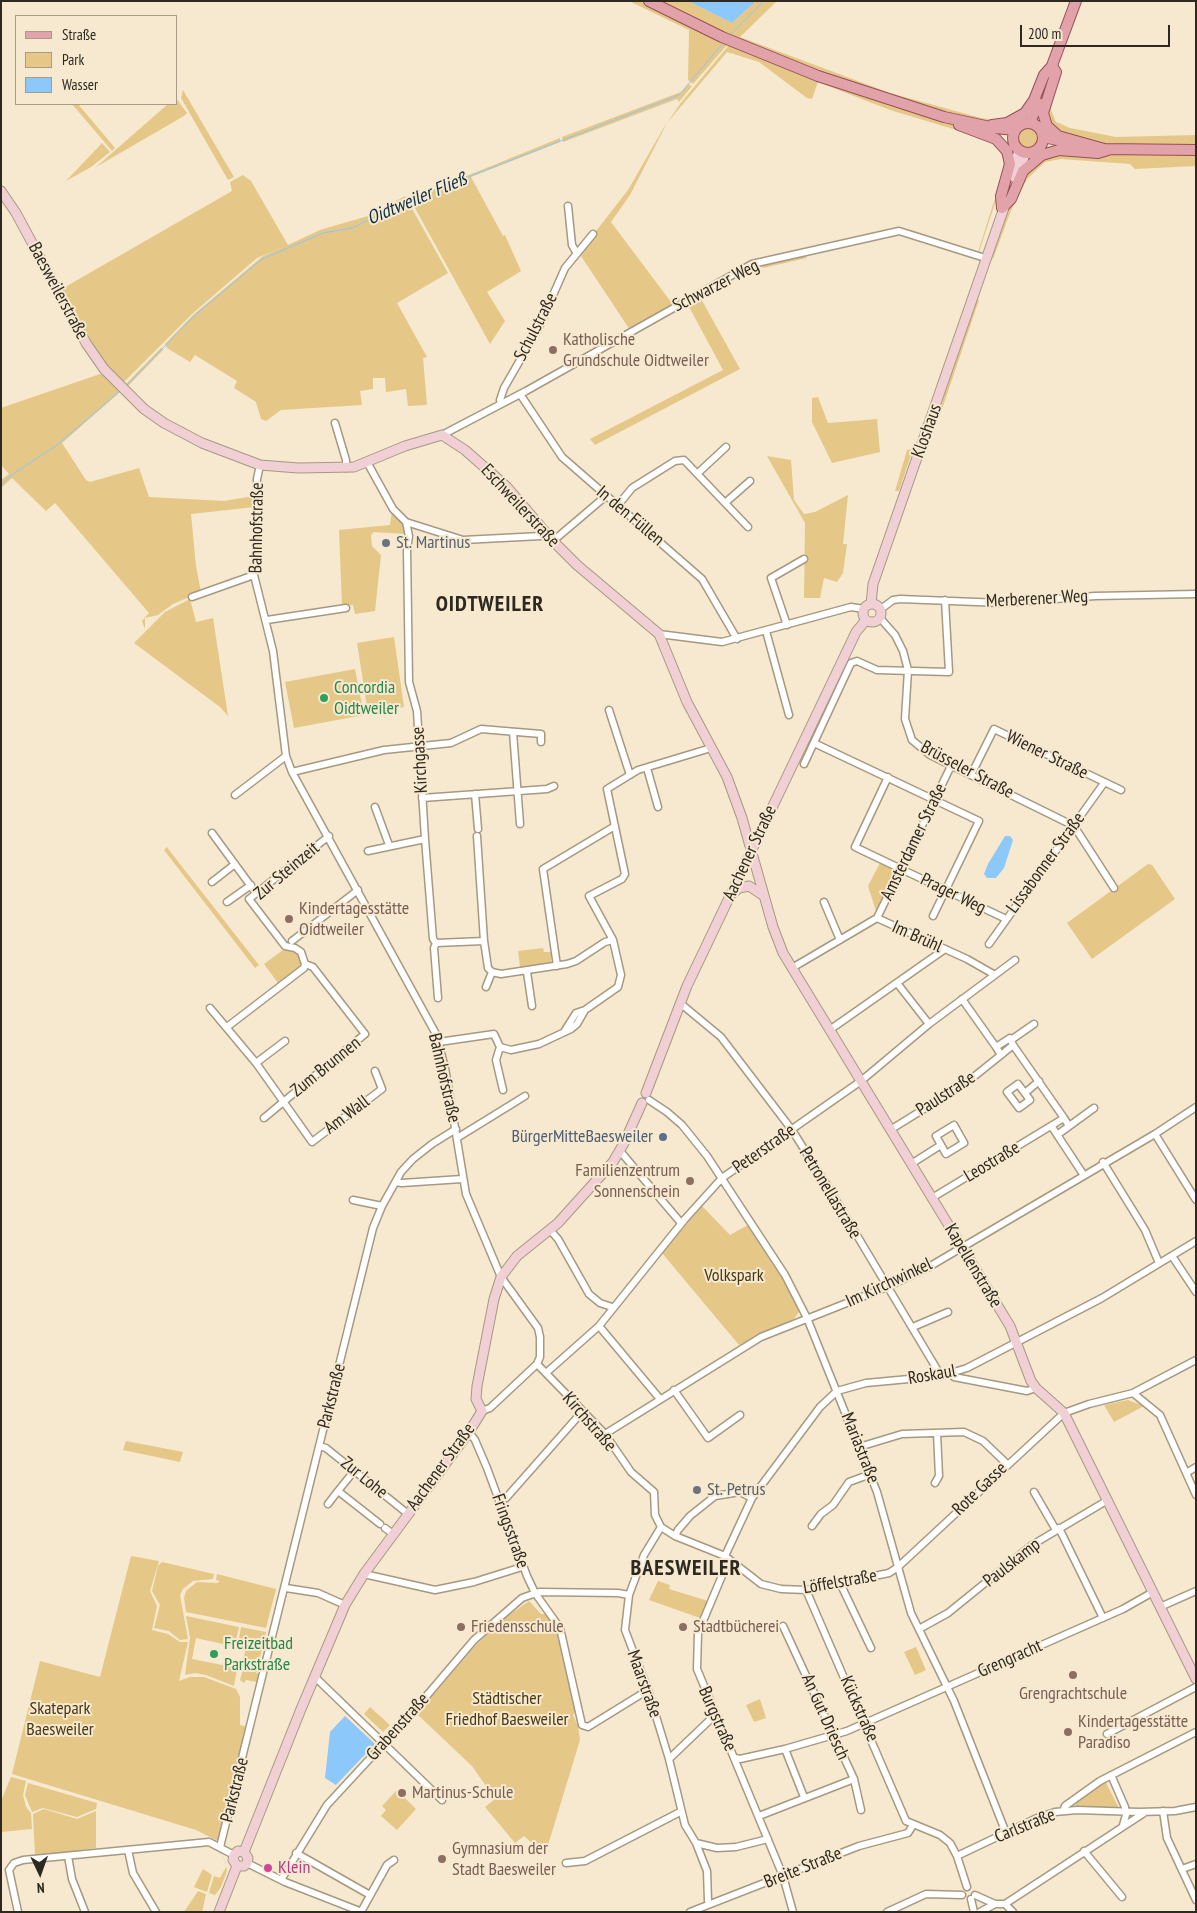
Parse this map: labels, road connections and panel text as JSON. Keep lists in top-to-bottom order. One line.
{"streets":{"main road":["Baesweilerstraße","Kloshaus","Eschweilerstraße","Aachener Straße","Kapellenstraße"],"street":["Schwarzer Weg","Schulstraße","In den Füllen","Bahnhofstraße","Merberener Weg","Wiener Straße","Kirchgasse","Brüsseler Straße","Amsterdamer Straße","Lissabonner Straße","Zur Steinzeit","Prager Weg","Im Brühl","Zum Brunnen","Paulstraße","Am Wall","Peterstraße","Leostraße","Petronellastraße","Im Kirchwinkel","Roskaul","Parkstraße","Kirchstraße","Mariastraße","Zur Lohe","Rote Gasse","Fringsstraße","Paulskamp","Löffelstraße","Grengracht","Maarstraße","Kückstraße","An Gut Driesch","Burgstraße","Grabenstraße","Carlstraße","Breite Straße"]},"crossings":[["Schwarzer Weg","Kloshaus"],["Schwarzer Weg","In den Füllen"],["Baesweilerstraße","Bahnhofstraße"],["Kloshaus","Merberener Weg"],["Kloshaus","Brüsseler Straße"],["Kloshaus","Aachener Straße"],["Eschweilerstraße","Aachener Straße"],["Eschweilerstraße","Kapellenstraße"],["Bahnhofstraße","Aachener Straße"],["Bahnhofstraße","Zur Steinzeit"],["Bahnhofstraße","Parkstraße"],["Merberener Weg","Brüsseler Straße"],["Merberener Weg","Aachener Straße"],["Wiener Straße","Brüsseler Straße"],["Wiener Straße","Lissabonner Straße"],["Brüsseler Straße","Amsterdamer Straße"],["Brüsseler Straße","Aachener Straße"],["Brüsseler Straße","Lissabonner Straße"],["Amsterdamer Straße","Prager Weg"],["Amsterdamer Straße","Im Brühl"],["Aachener Straße","Petronellastraße"],["Aachener Straße","Kapellenstraße"],["Aachener Straße","Mariastraße"],["Aachener Straße","Zur Lohe"],["Aachener Straße","Fringsstraße"],["Lissabonner Straße","Prager Weg"],["Zur Steinzeit","Zum Brunnen"],["Im Brühl","Peterstraße"],["Im Brühl","Kapellenstraße"],["Zum Brunnen","Am Wall"],["Paulstraße","Kapellenstraße"],["Peterstraße","Petronellastraße"],["Peterstraße","Kapellenstraße"],["Peterstraße","Kirchstraße"],["Peterstraße","Mariastraße"],["Leostraße","Kapellenstraße"],["Petronellastraße","Im Kirchwinkel"],["Petronellastraße","Roskaul"],["Kapellenstraße","Im Kirchwinkel"],["Kapellenstraße","Roskaul"],["Kapellenstraße","Rote Gasse"],["Kapellenstraße","Paulskamp"],["Kapellenstraße","Grengracht"],["Im Kirchwinkel","Kirchstraße"],["Im Kirchwinkel","Mariastraße"],["Roskaul","Mariastraße"],["Roskaul","Löffelstraße"],["Roskaul","Burgstraße"],["Parkstraße","Zur Lohe"],["Kirchstraße","Maarstraße"],["Mariastraße","Rote Gasse"],["Mariastraße","Paulskamp"],["Mariastraße","Löffelstraße"],["Mariastraße","Grengracht"],["Mariastraße","Carlstraße"],["Rote Gasse","Löffelstraße"],["Fringsstraße","Maarstraße"],["Fringsstraße","Grabenstraße"],["Löffelstraße","Kückstraße"],["Löffelstraße","Burgstraße"],["Grengracht","Kückstraße"],["Grengracht","An Gut Driesch"],["Grengracht","Burgstraße"],["Kückstraße","Breite Straße"],["Burgstraße","Breite Straße"]],"districts":["OIDTWEILER","BAESWEILER"],"water":["Oidtweiler Fließ"],"parks":["Volkspark","Städtischer Friedhof Baesweiler","Skatepark Baesweiler"],"places":["Katholische Grundschule Oidtweiler","St. Martinus","Concordia Oidtweiler","Kindertagesstätte Oidtweiler","BürgerMitteBaesweiler","Familienzentrum Sonnenschein","St. Petrus","Friedensschule","Stadtbücherei","Freizeitbad Parkstraße","Grengrachtschule","Kindertagesstätte Paradiso","Martinus-Schule","Gymnasium der Stadt Baesweiler","Klein"],"legend":["Straße","Park","Wasser"],"scale_bar":"200 m","north":"bottom"}
